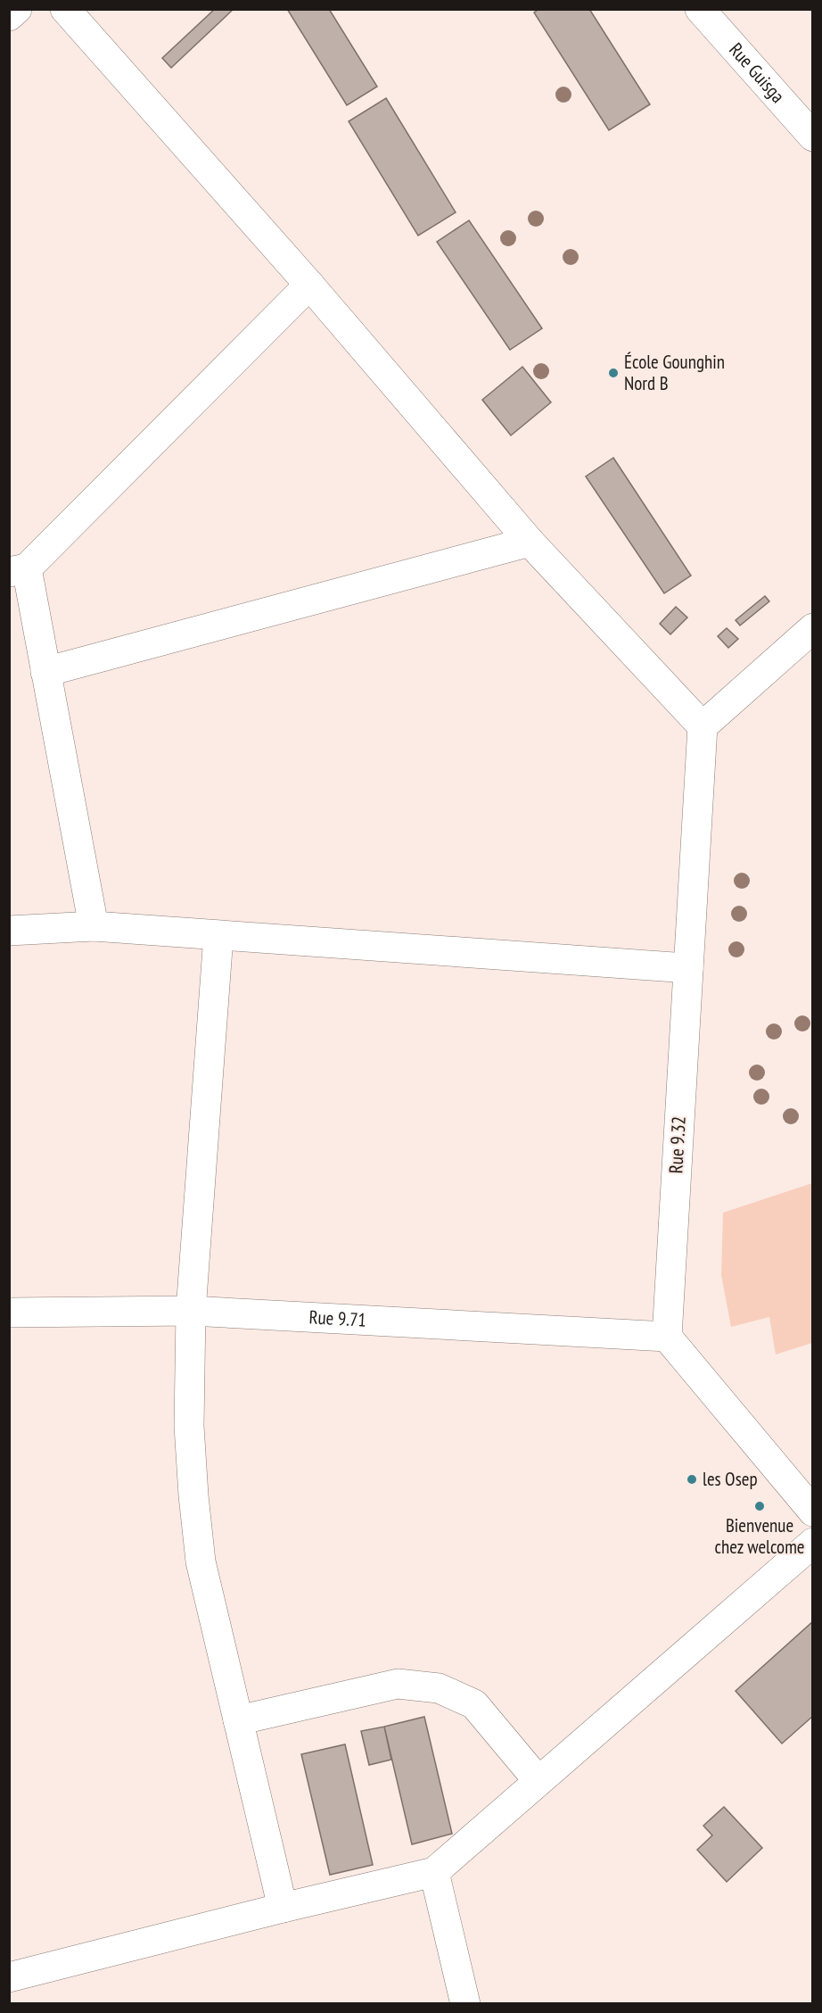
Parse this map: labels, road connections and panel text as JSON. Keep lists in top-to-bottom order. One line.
{"streets":{"street":["Rue Guisga","Rue 9.32","Rue 9.71"]},"crossings":[["Rue 9.32","Rue 9.71"]],"places":["École Gounghin Nord B","les Osep","Bienvenue chez welcome"]}
